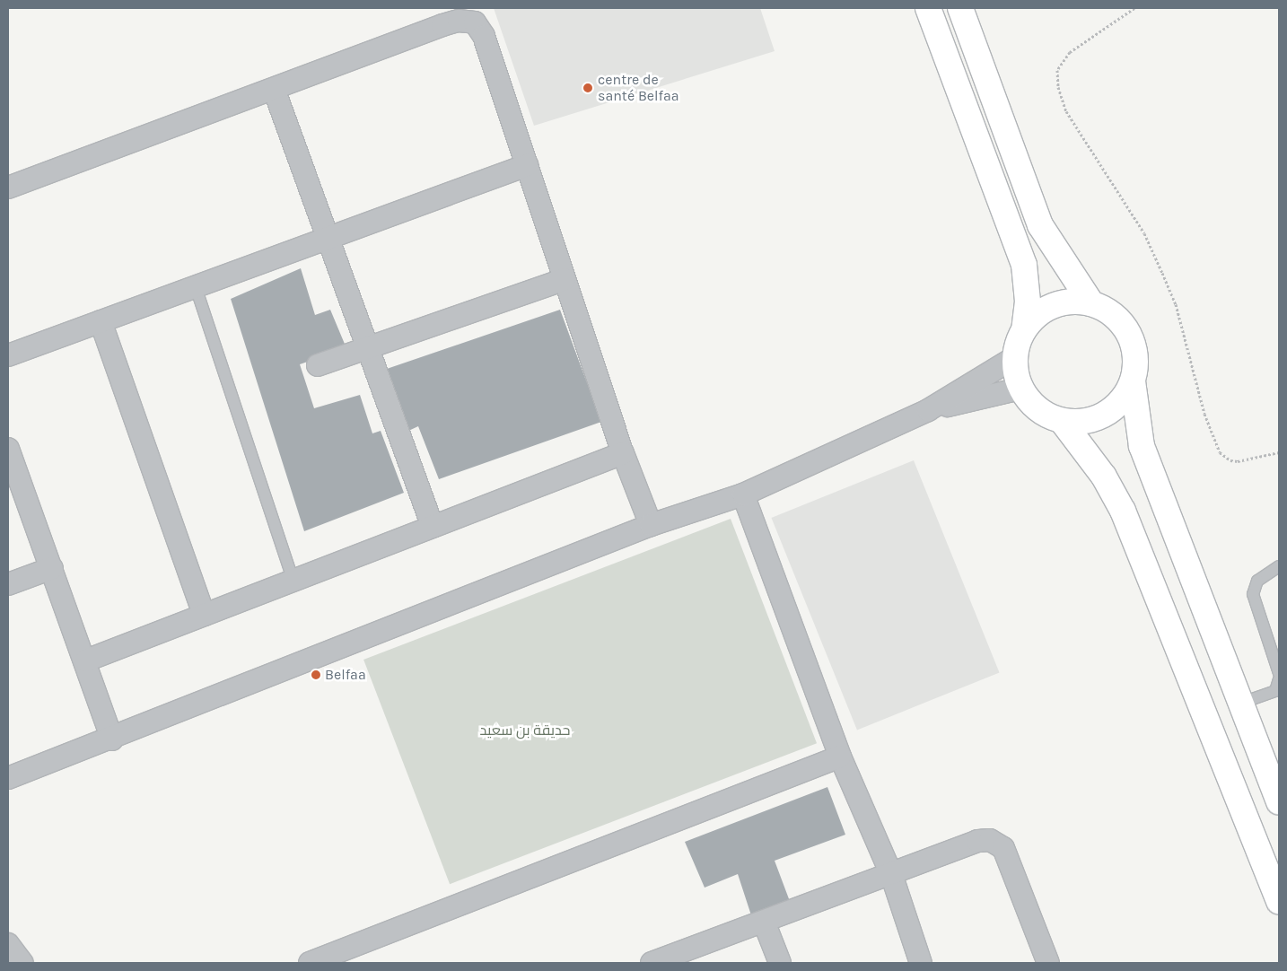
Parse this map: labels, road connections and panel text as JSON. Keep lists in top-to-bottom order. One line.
{"parks":["حديقة بن سعيد"],"places":["centre de santé Belfaa","Belfaa"]}
